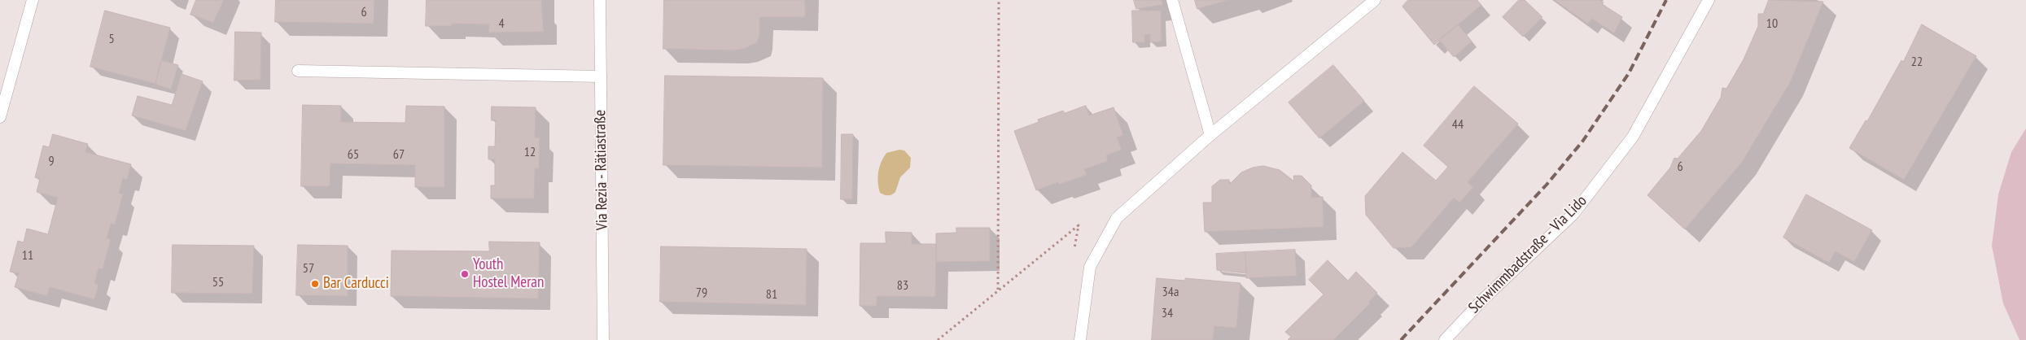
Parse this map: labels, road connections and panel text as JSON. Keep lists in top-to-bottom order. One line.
{"streets":{"street":["Via Rezia - Rätiastraße","Schwimmbadstraße - Via Lido"]},"places":["Youth Hostel Meran","Bar Carducci"],"house_numbers":["6","4","10","5","22","44","12","65","67","9","6","11","57","55","83","34a","79","81","34"]}
